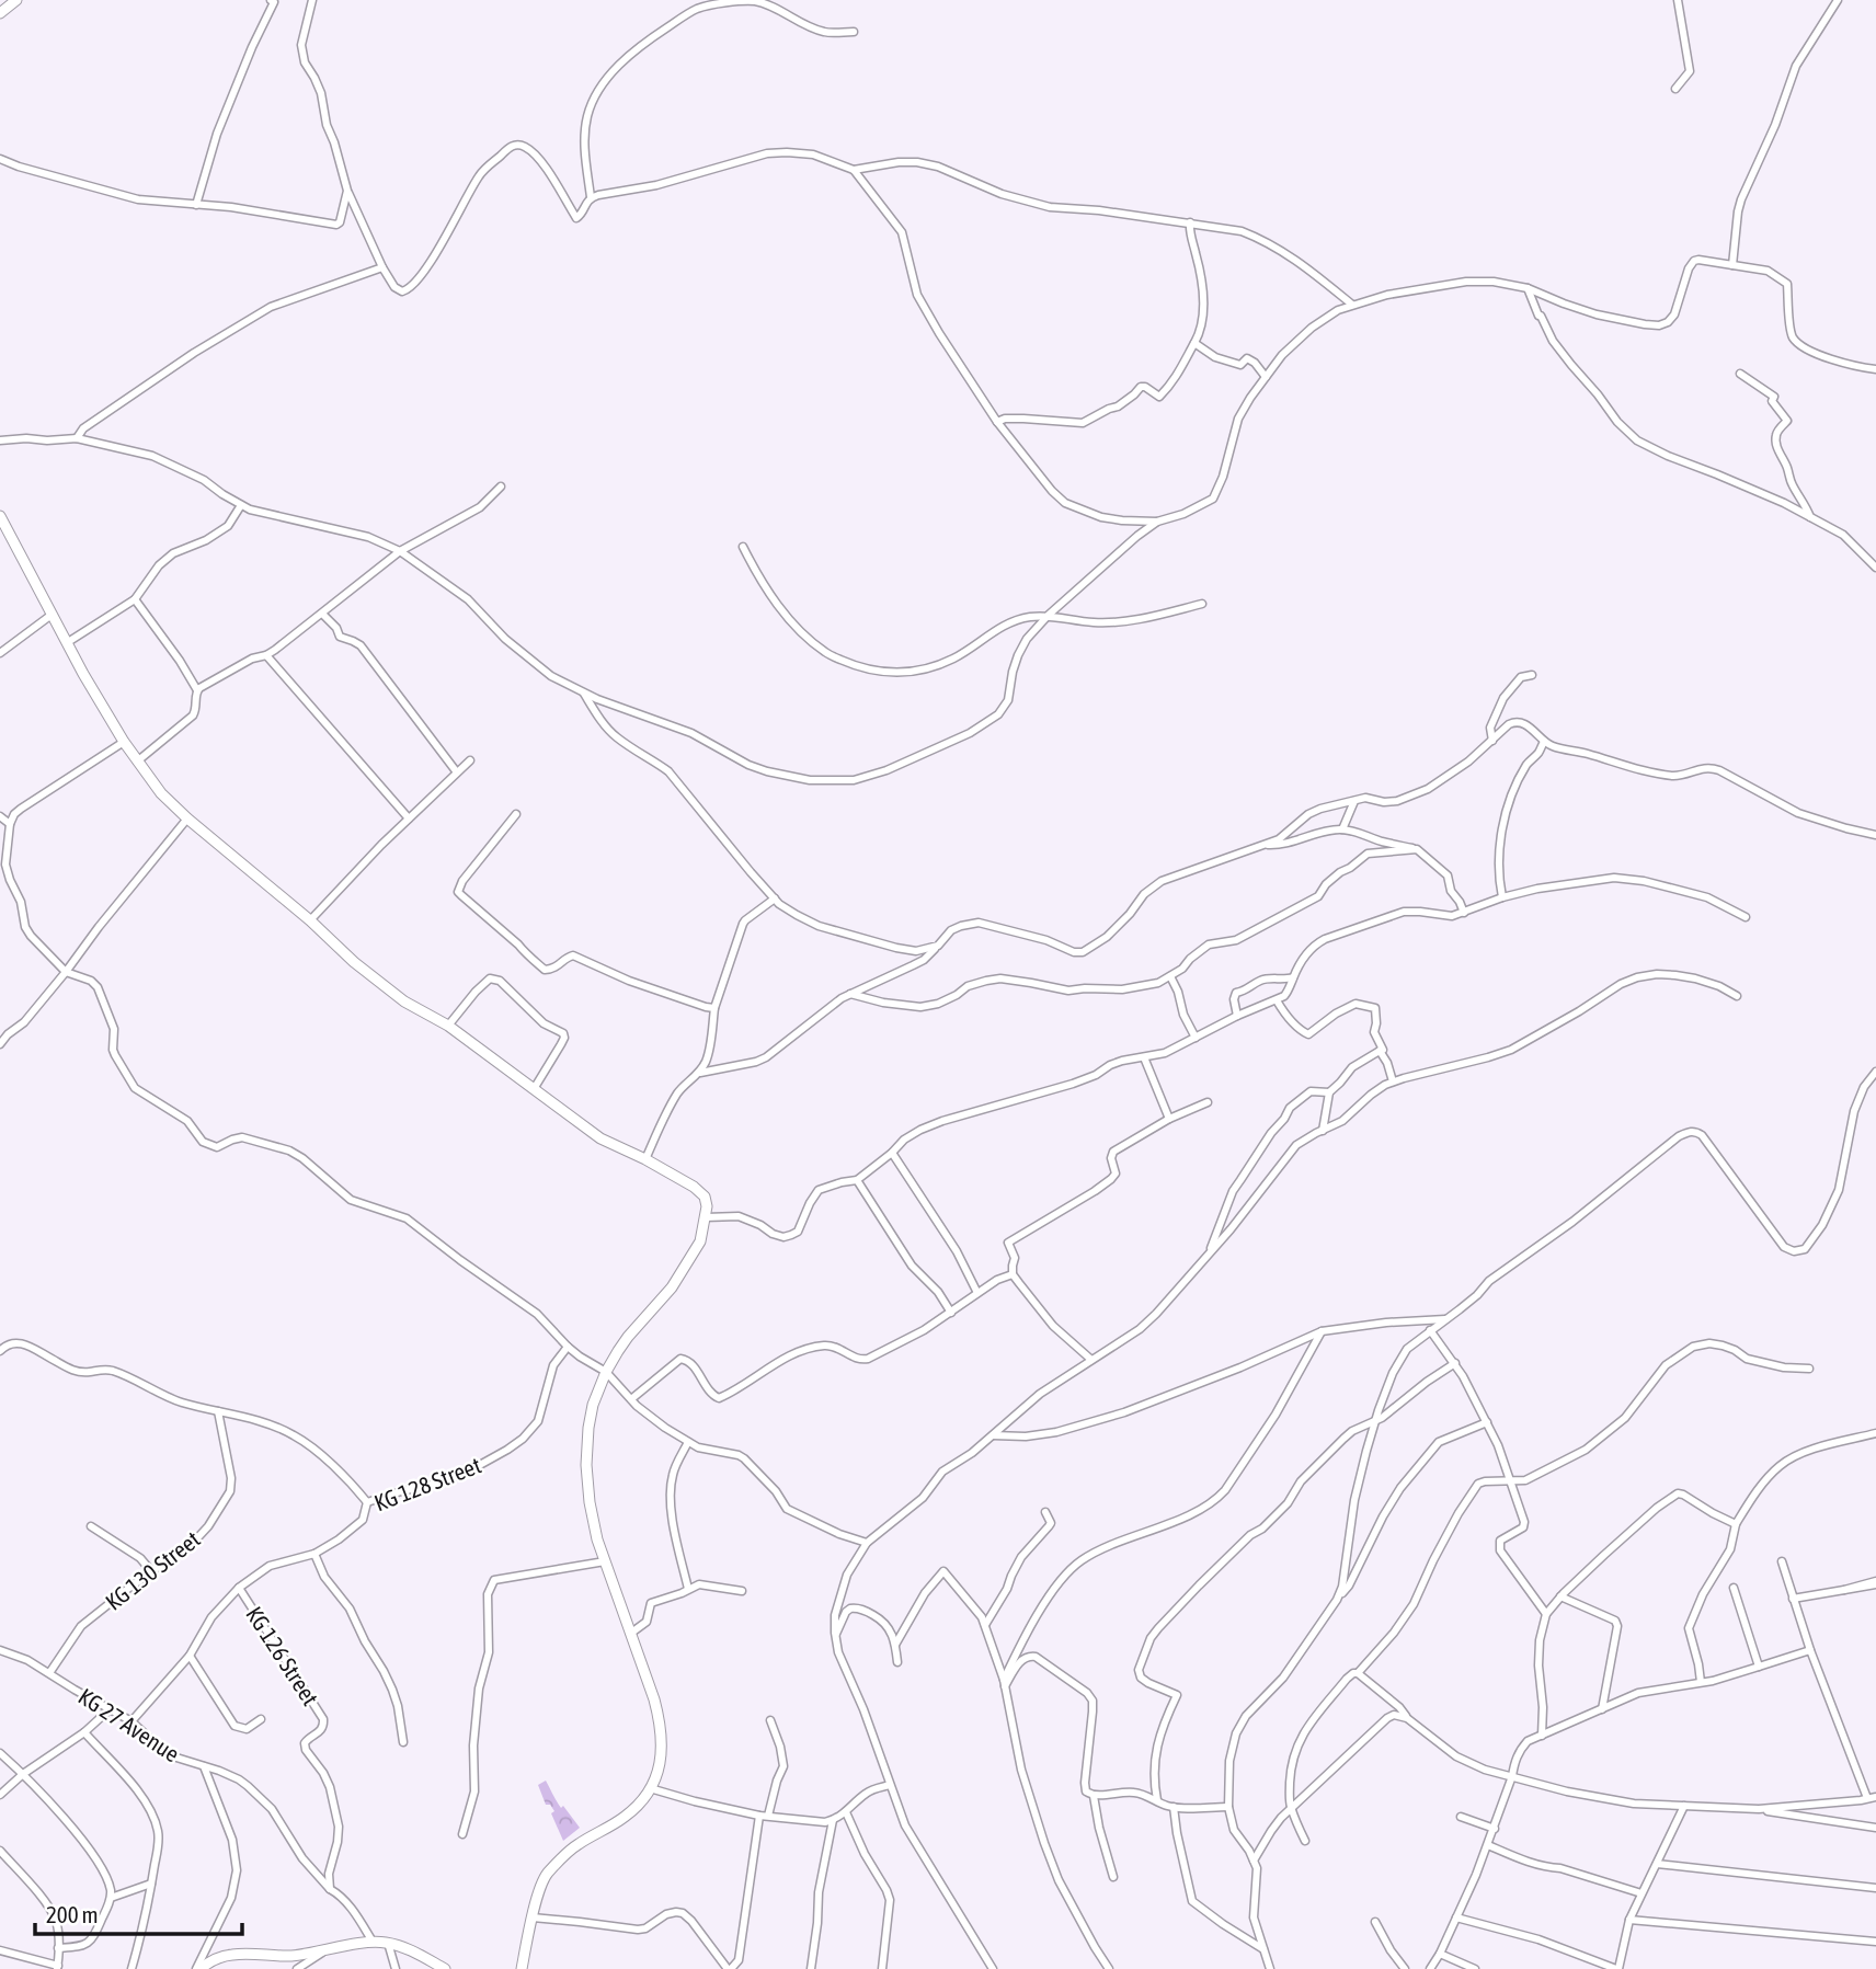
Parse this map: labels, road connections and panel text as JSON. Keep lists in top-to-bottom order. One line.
{"streets":{"street":["KG 128 Street","KG 130 Street","KG 126 Street","KG 27 Avenue"]},"crossings":[["KG 128 Street","KG 126 Street"],["KG 128 Street","KG 27 Avenue"],["KG 130 Street","KG 27 Avenue"],["KG 126 Street","KG 27 Avenue"]],"scale_bar":"200 m"}
